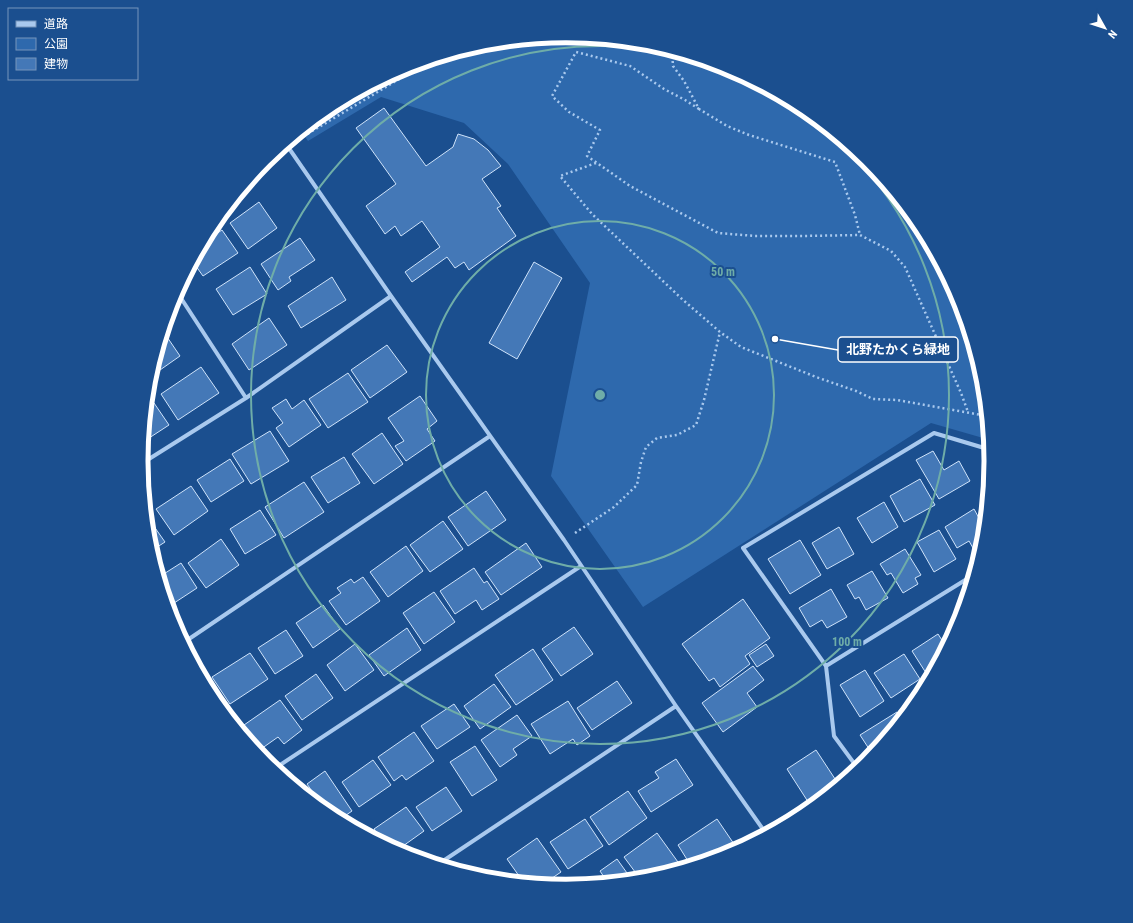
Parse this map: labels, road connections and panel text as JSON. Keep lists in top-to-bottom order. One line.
{"places":["北野たかくら緑地"],"legend":["道路","公園","建物"],"north":"bottom right","rings":["50 m","100 m"]}
